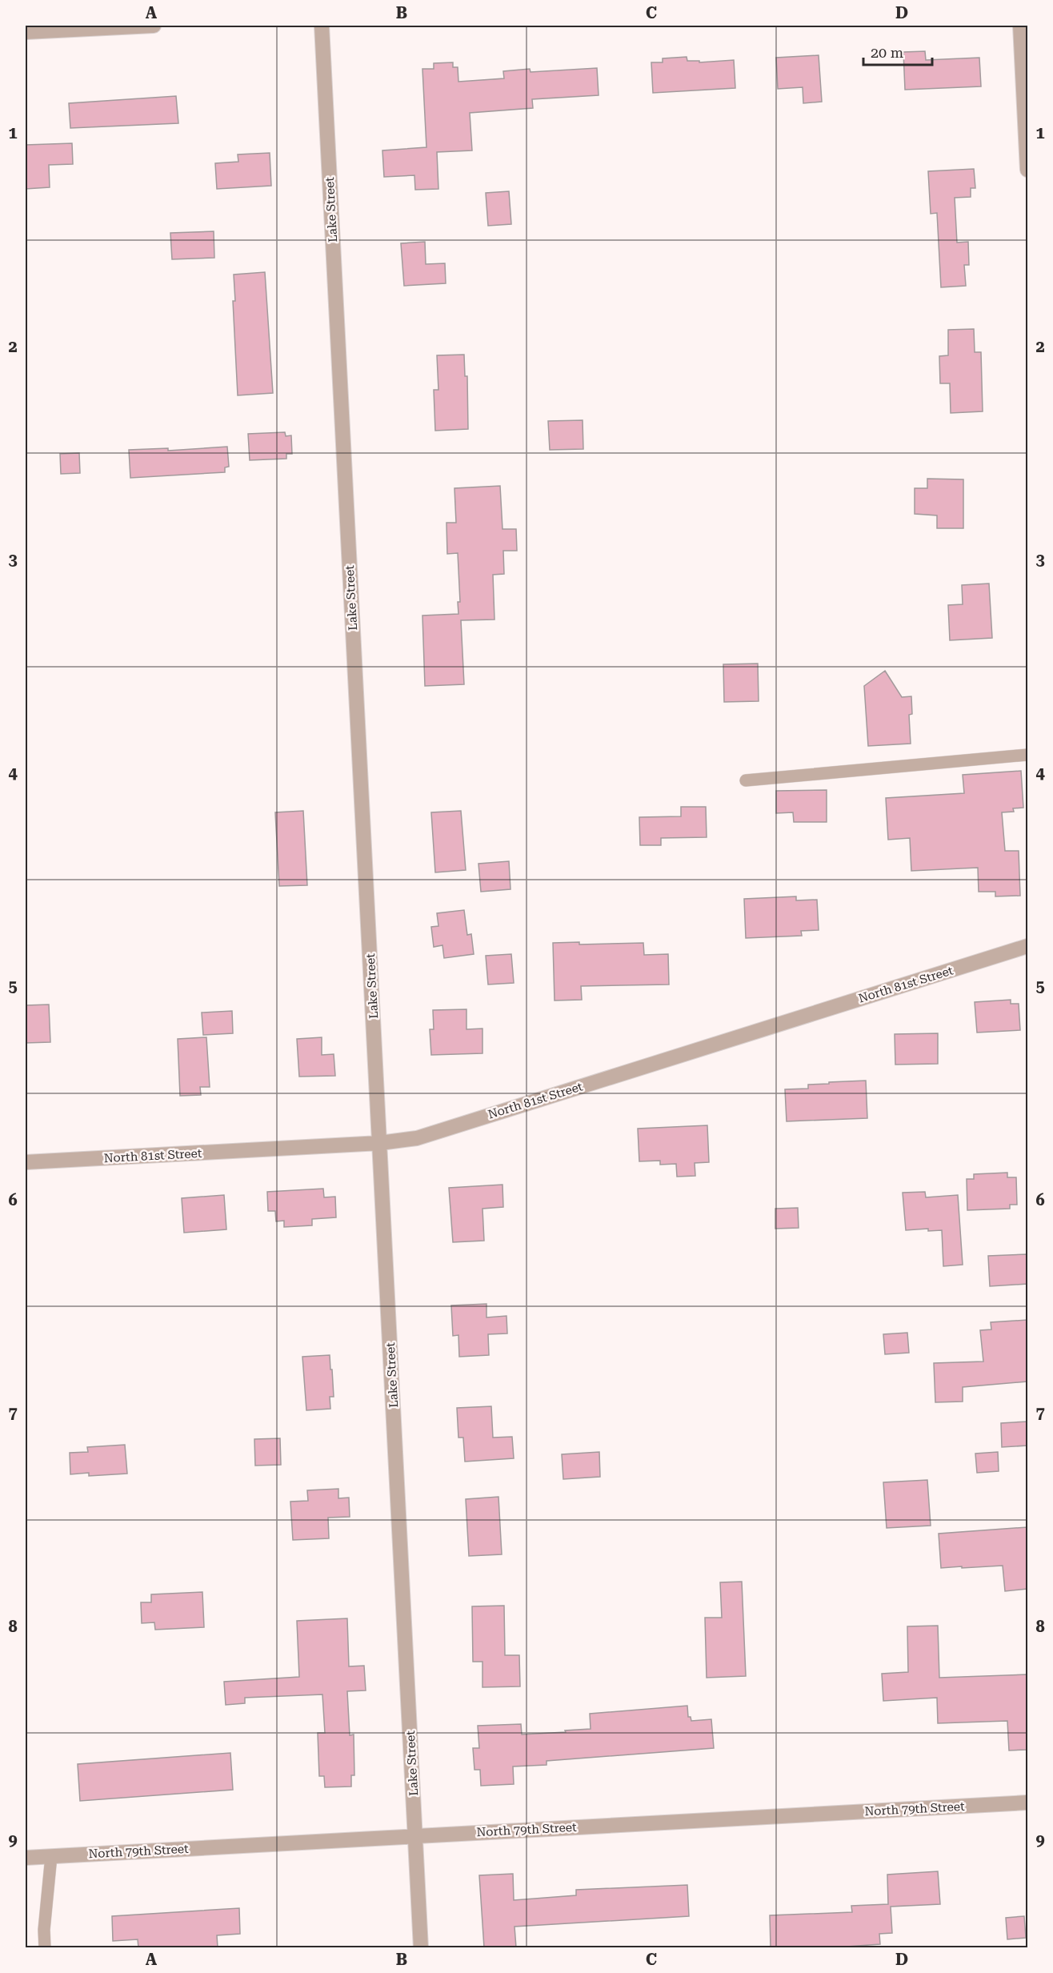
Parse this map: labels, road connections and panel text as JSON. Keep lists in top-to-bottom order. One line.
{"streets":{"street":["Lake Street","North 81st Street","North 79th Street"]},"crossings":[["Lake Street","North 81st Street"],["Lake Street","North 79th Street"]],"scale_bar":"20 m","grid":{"columns":["A","B","C","D"],"rows":["1","2","3","4","5","6","7","8","9"]}}
